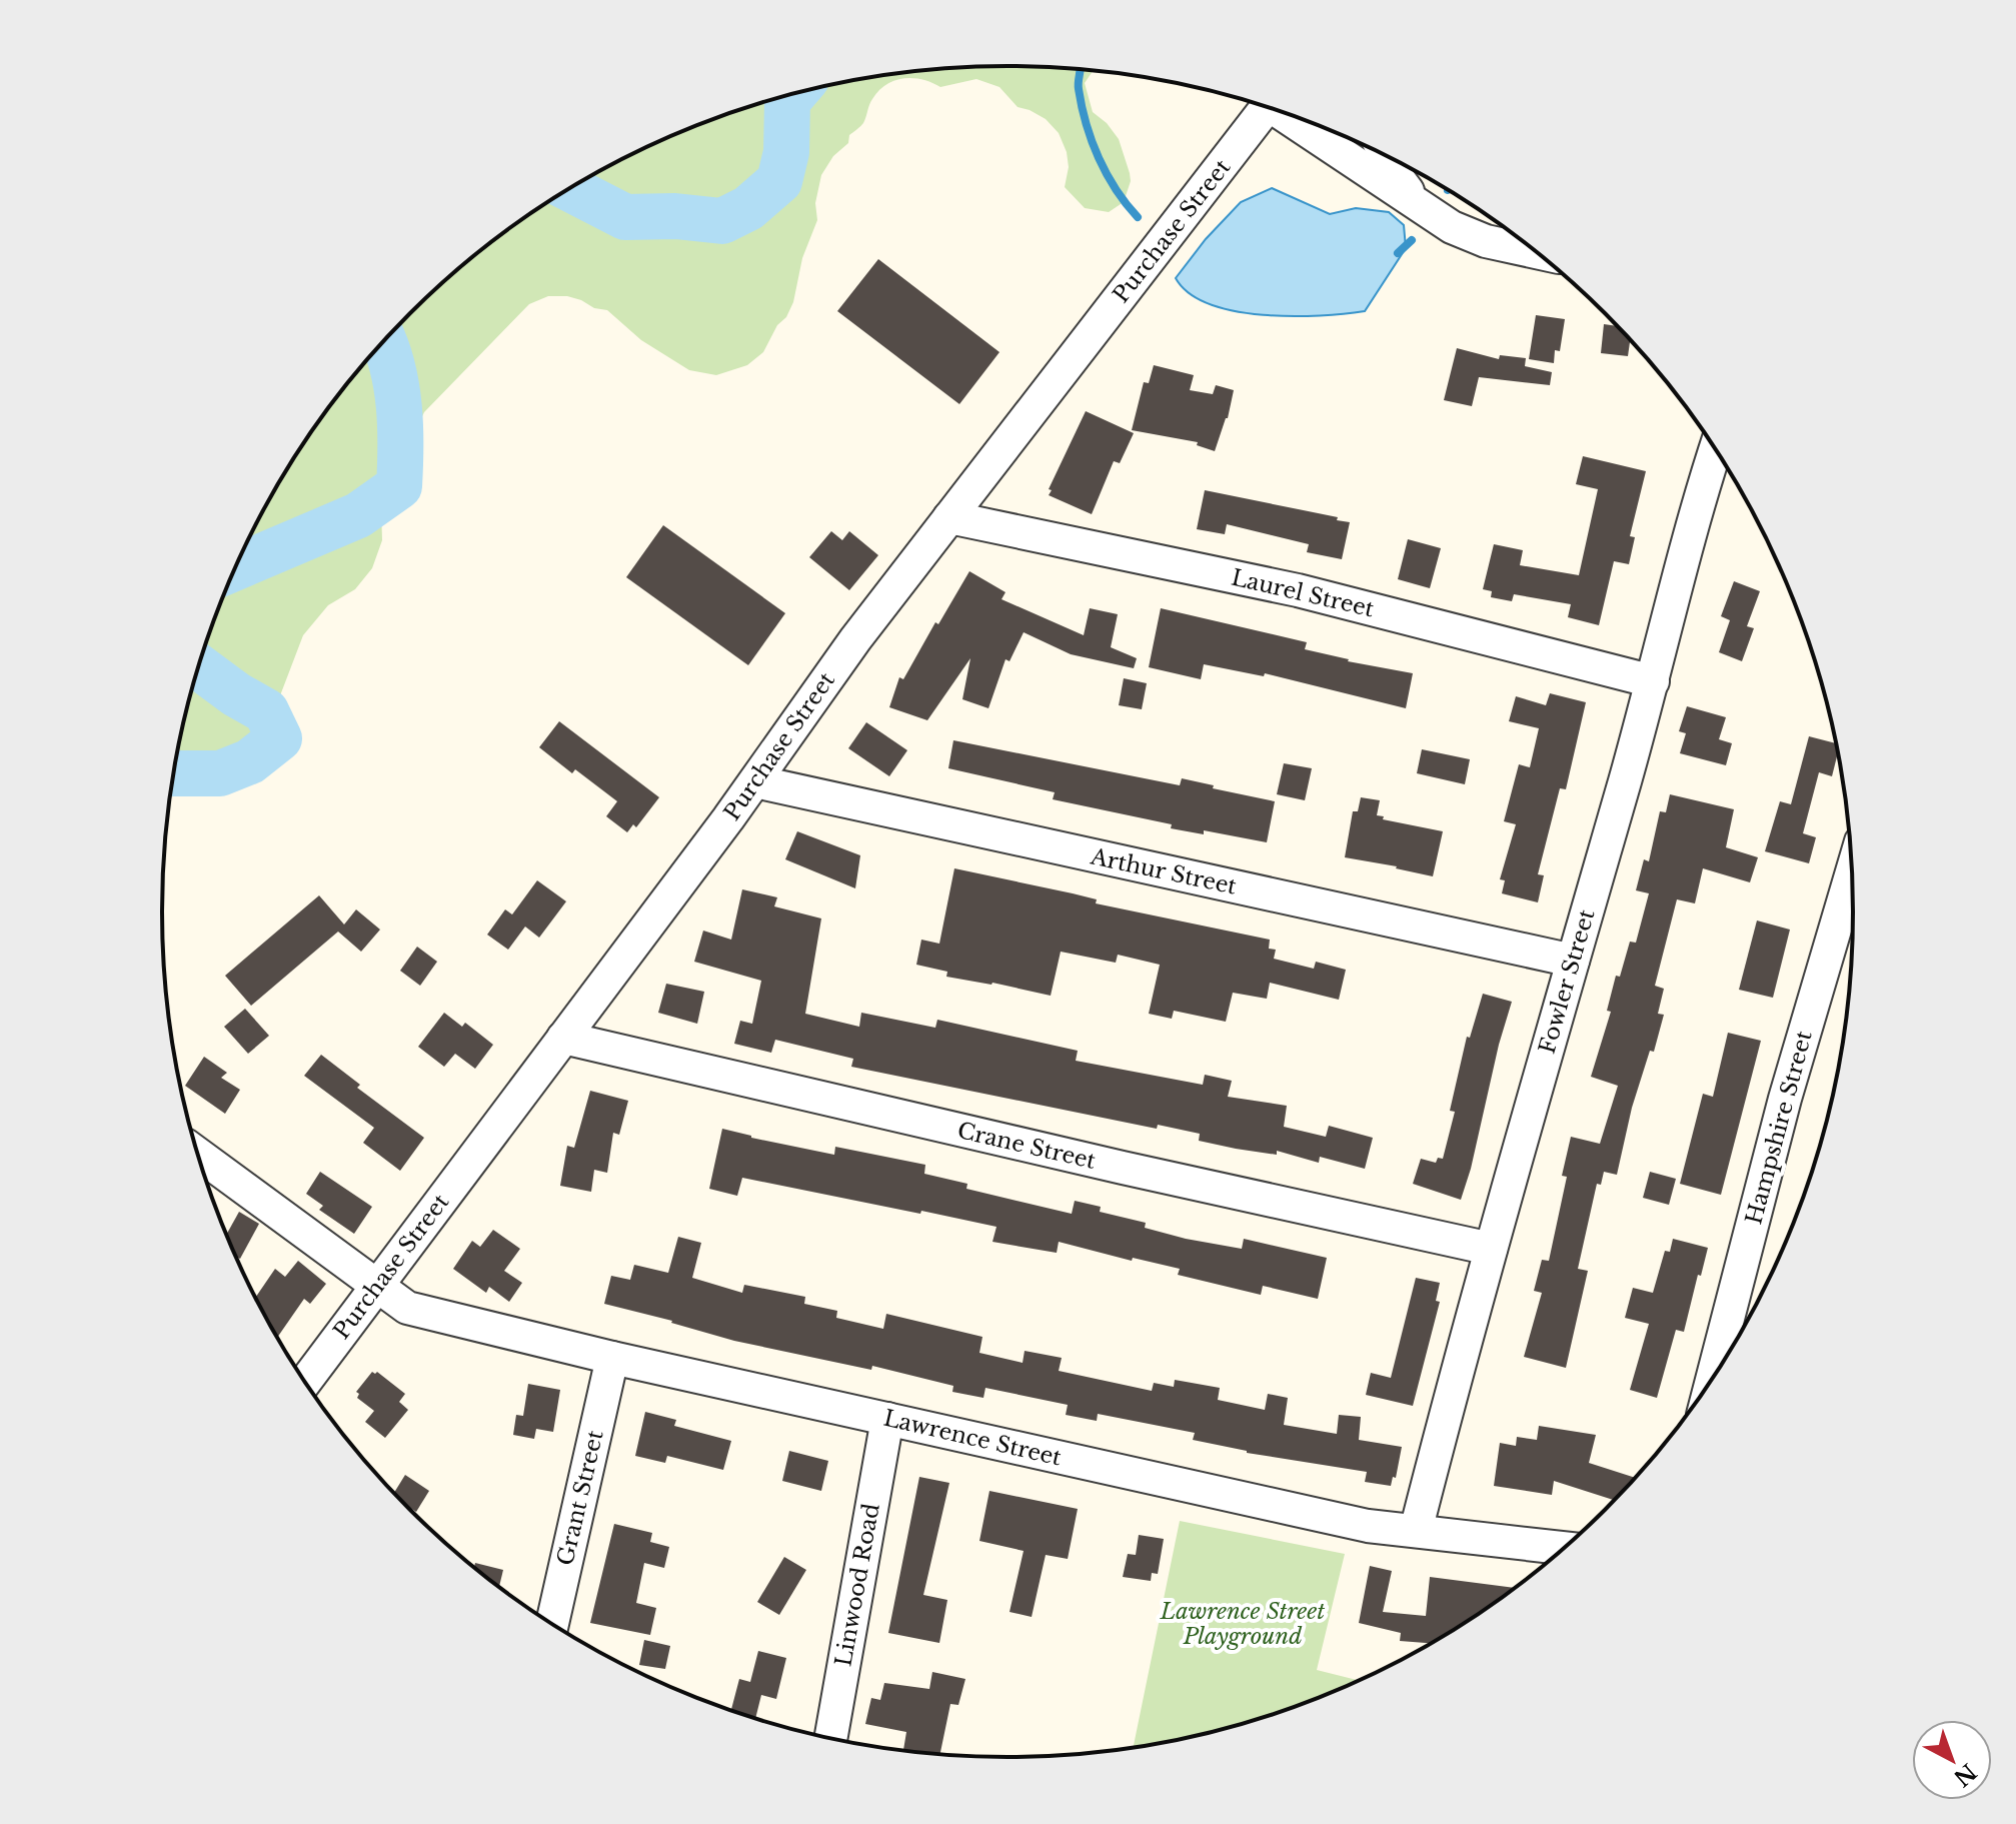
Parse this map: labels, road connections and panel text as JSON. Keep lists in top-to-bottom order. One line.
{"streets":{"street":["Purchase Street","Laurel Street","Arthur Street","Fowler Street","Hampshire Street","Crane Street","Lawrence Street","Grant Street","Linwood Road"]},"crossings":[["Purchase Street","Laurel Street"],["Purchase Street","Arthur Street"],["Purchase Street","Crane Street"],["Purchase Street","Lawrence Street"],["Laurel Street","Fowler Street"],["Arthur Street","Fowler Street"],["Fowler Street","Crane Street"],["Fowler Street","Lawrence Street"],["Lawrence Street","Grant Street"],["Lawrence Street","Linwood Road"]],"parks":["Lawrence Street Playground"],"north":"bottom right"}
